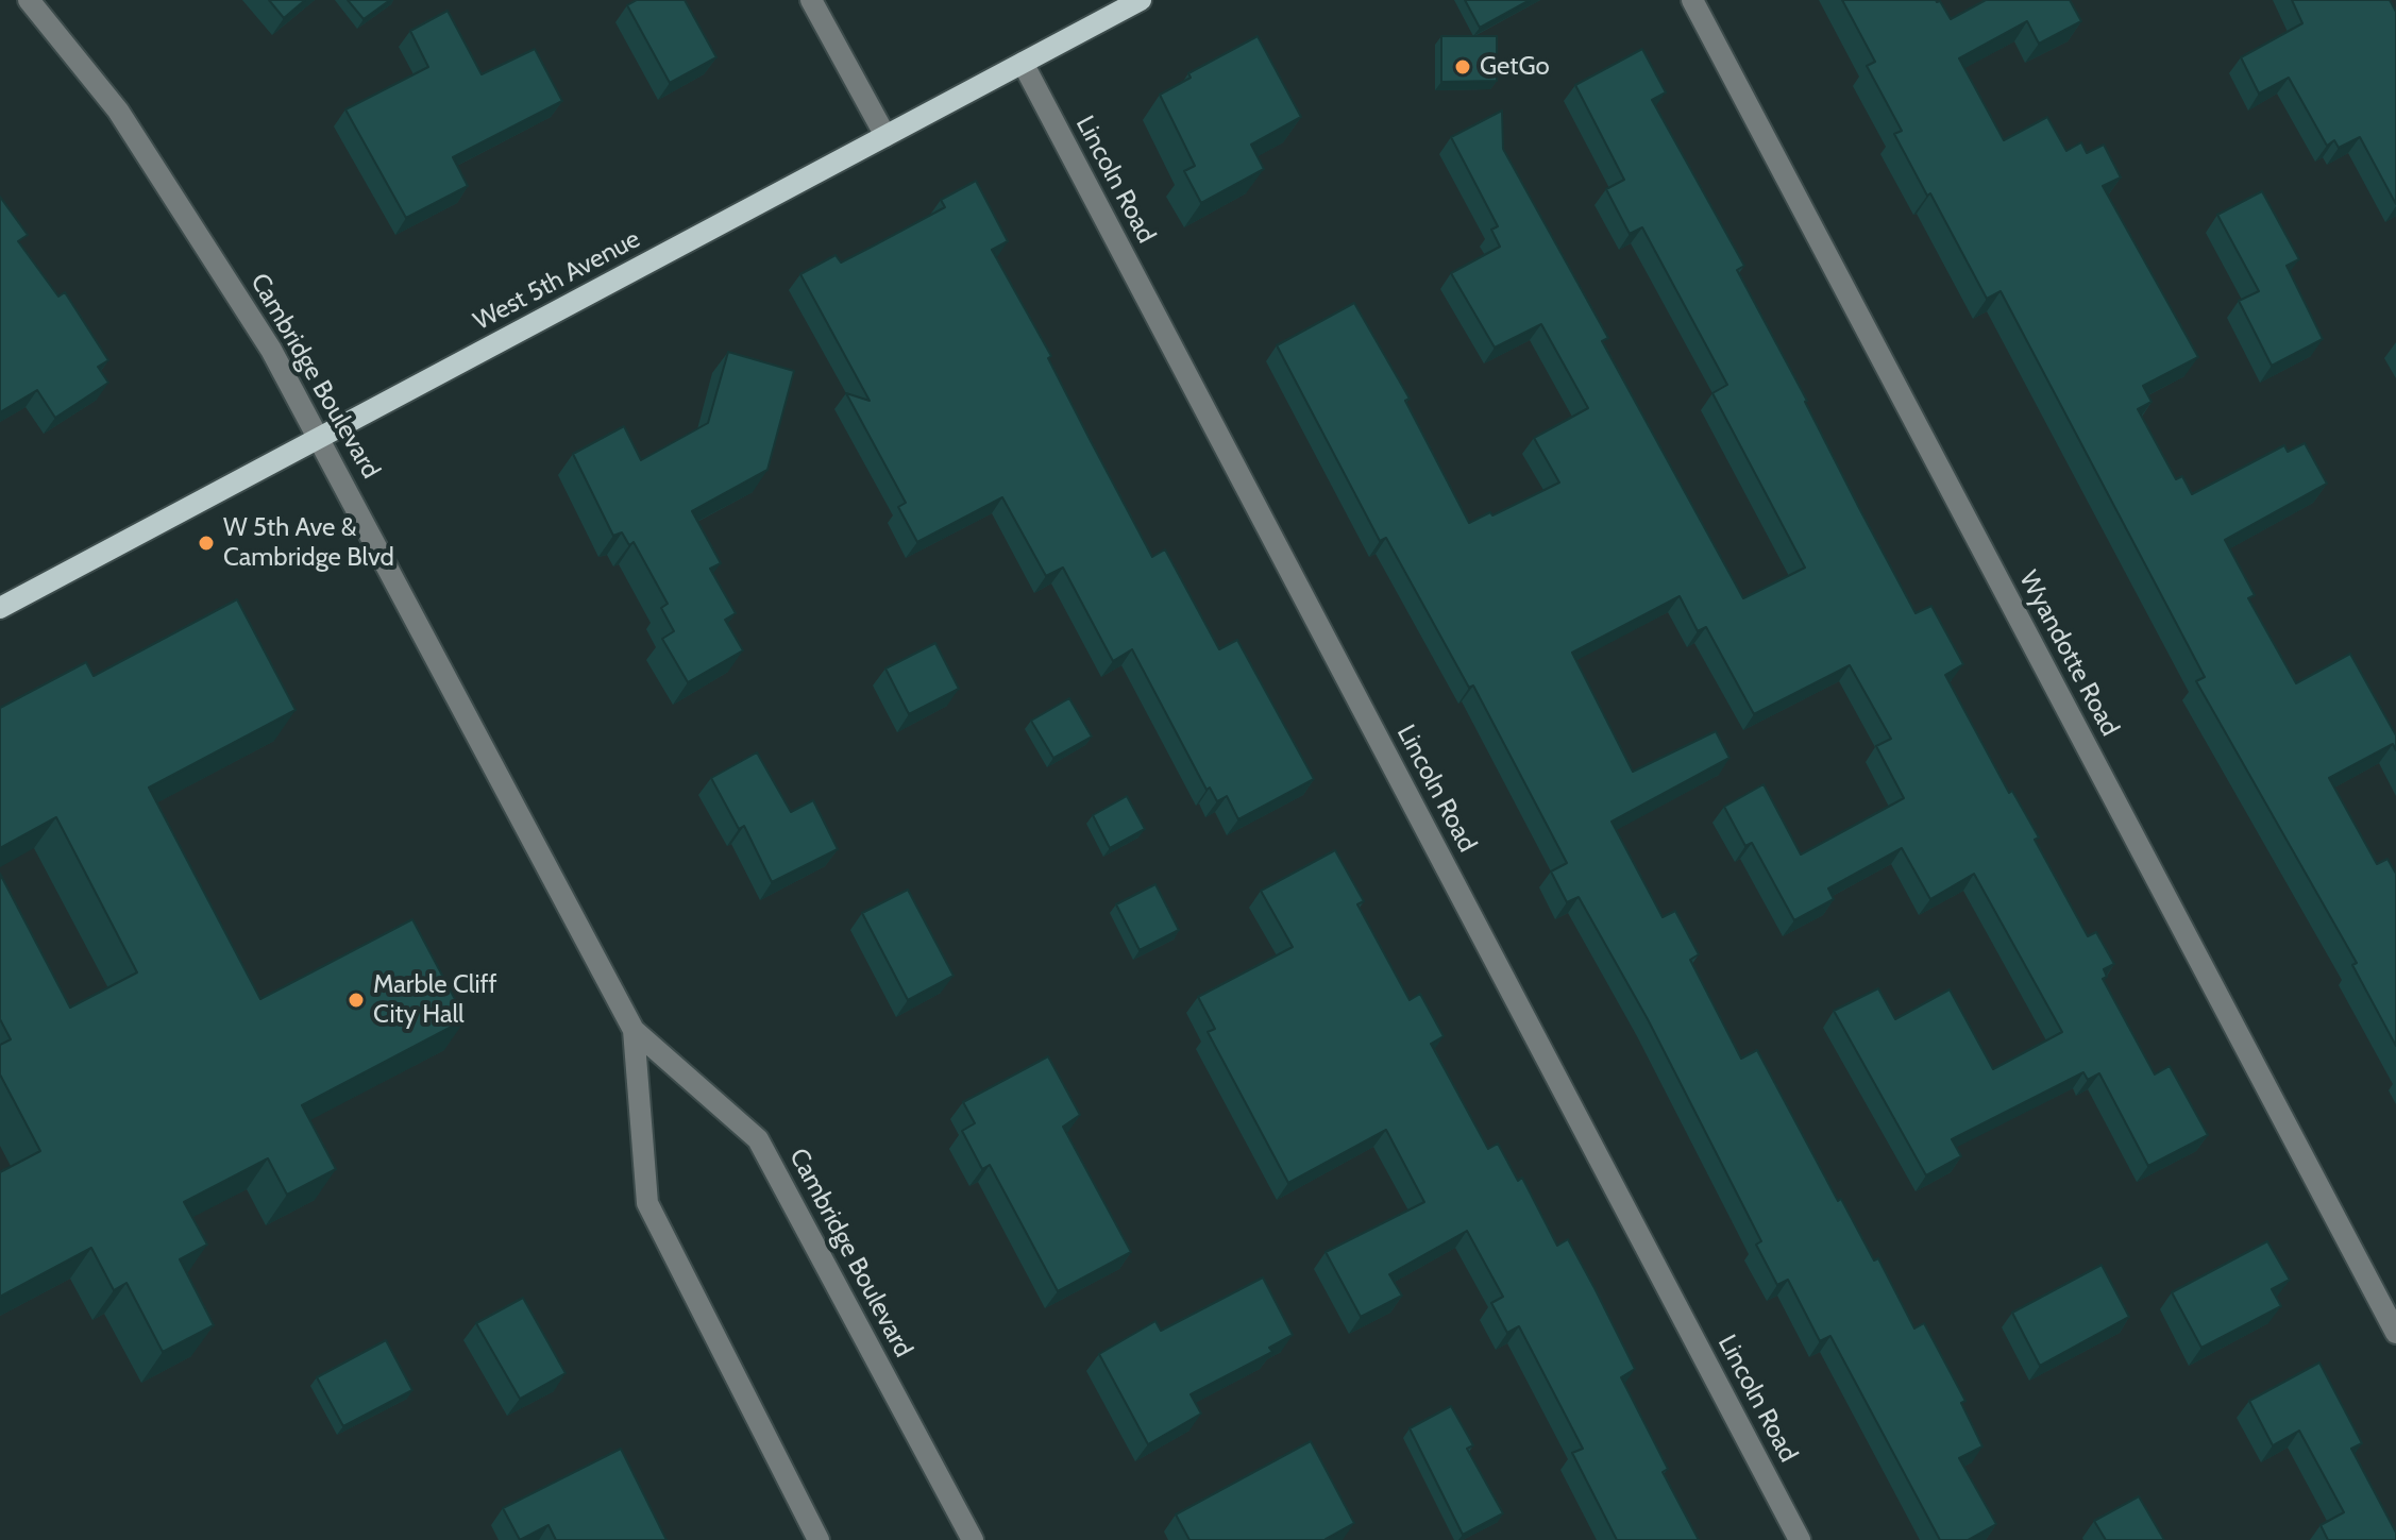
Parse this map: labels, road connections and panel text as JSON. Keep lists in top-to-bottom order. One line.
{"streets":{"main road":["West 5th Avenue"],"street":["Lincoln Road","Cambridge Boulevard","Wyandotte Road"]},"crossings":[["Lincoln Road","West 5th Avenue"],["West 5th Avenue","Cambridge Boulevard"]],"places":["GetGo","W 5th Ave & Cambridge Blvd","Marble Cliff City Hall"]}
